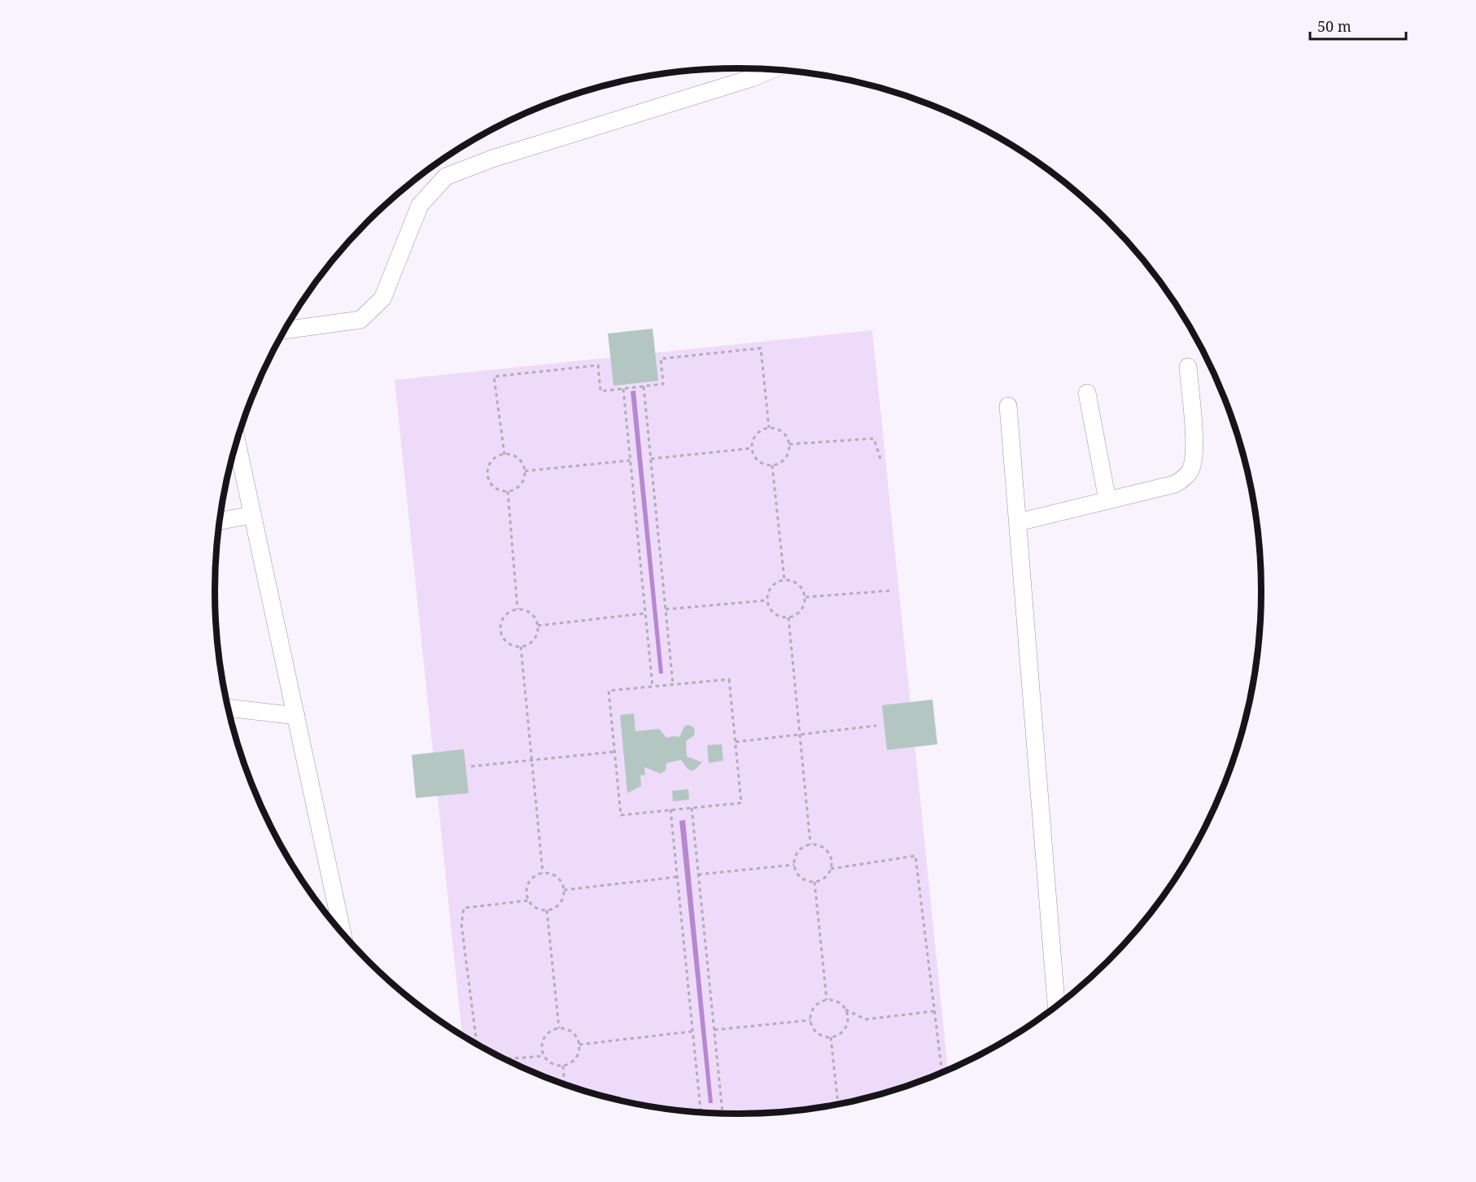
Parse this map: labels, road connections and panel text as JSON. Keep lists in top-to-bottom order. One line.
{"scale_bar":"50 m"}
